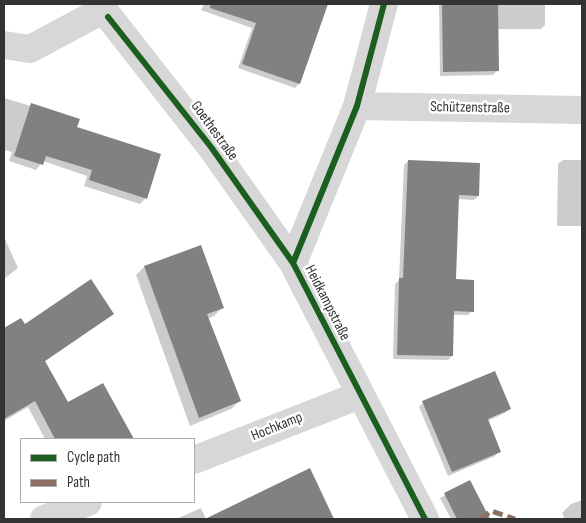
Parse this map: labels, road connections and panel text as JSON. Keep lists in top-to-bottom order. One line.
{"streets":{"street":["Schützenstraße","Goethestraße","Heidkampstraße","Hochkamp"]},"crossings":[["Schützenstraße","Heidkampstraße"],["Goethestraße","Heidkampstraße"],["Heidkampstraße","Hochkamp"]],"legend":["Cycle path","Path"]}
